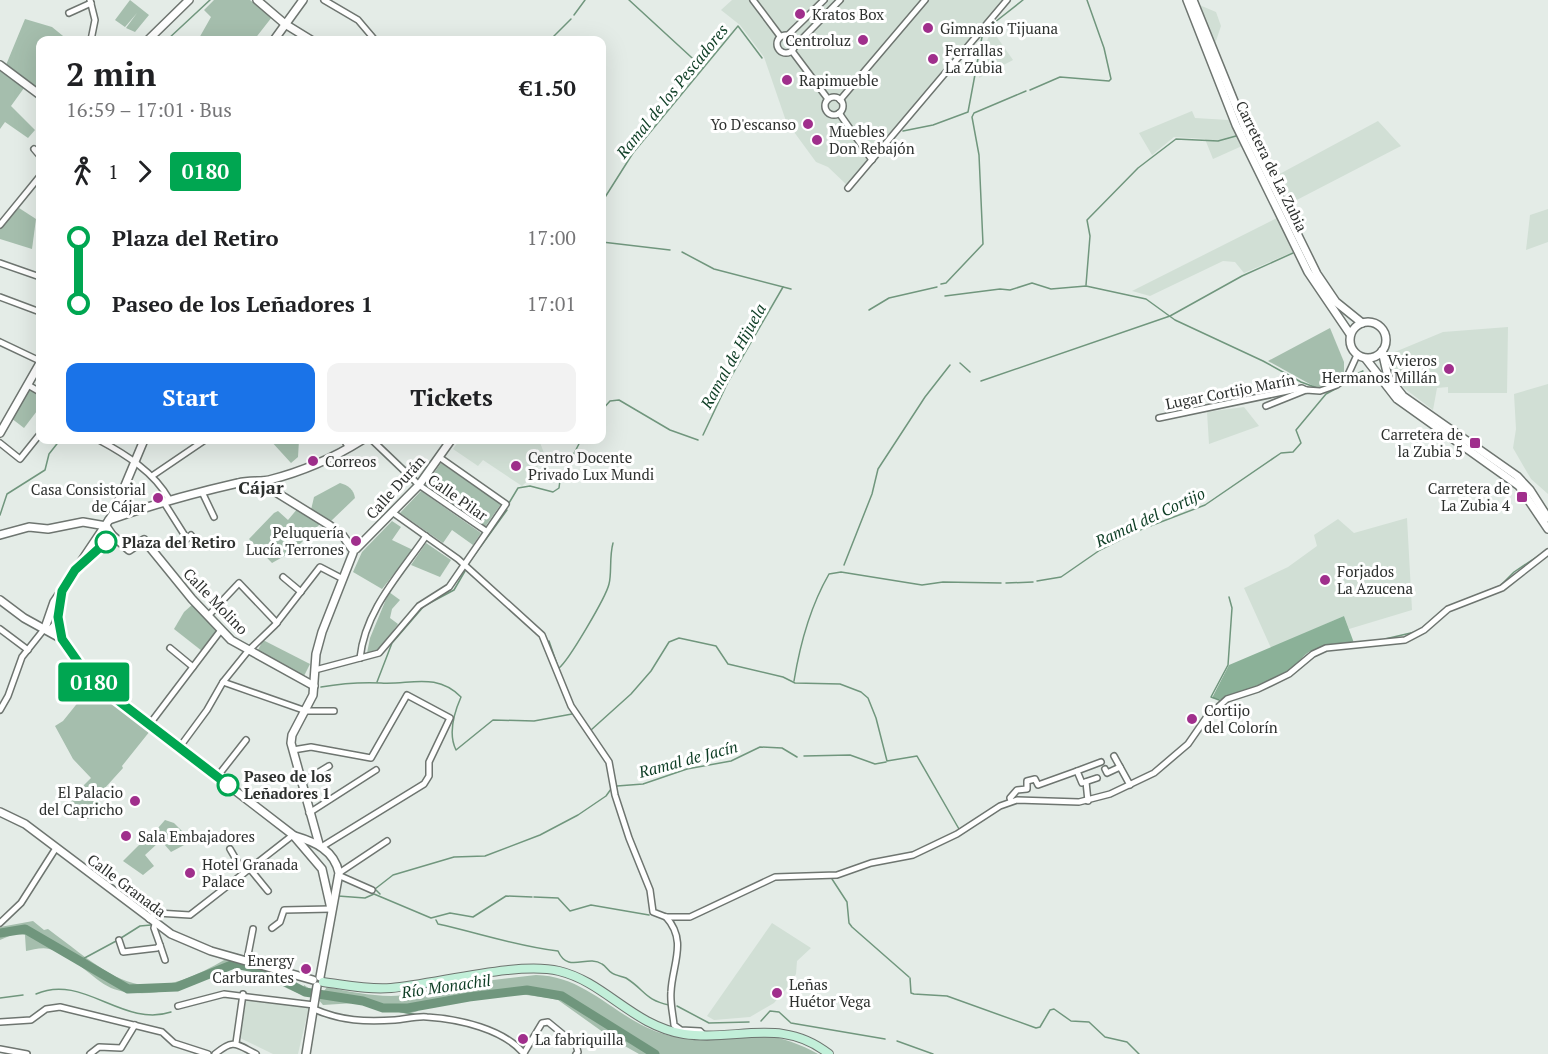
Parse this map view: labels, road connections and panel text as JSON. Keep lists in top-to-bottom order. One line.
{"streets":{"street":["Carretera de La Zubia","Lugar Cortijo Marín","Calle Durán","Calle Pilar","Calle Molino","Calle Granada"]},"crossings":[["Carretera de La Zubia","Lugar Cortijo Marín"],["Calle Durán","Calle Pilar"]],"districts":["Cájar"],"water":["Ramal de los Pescadores","Ramal de Hijuela","Ramal del Cortijo","Ramal de Jacín","Río Monachil"],"places":{"other":["Kratos Box","Gimnasio Tijuana","Centroluz","Ferrallas La Zubia","Rapimueble","Yo D'escanso","Muebles Don Rebajón","Vvieros Hermanos Millán","Correos","Centro Docente Privado Lux Mundi","Casa Consistorial de Cájar","Peluquería Lucía Terrones","Plaza del Retiro","Forjados La Azucena","Cortijo del Colorín","Paseo de los Leñadores 1","El Palacio del Capricho","Sala Embajadores","Hotel Granada Palace","Energy Carburantes","Leñas Huétor Vega","La fabriquilla"],"transit":["Carretera de la Zubia 5","Carretera de La Zubia 4"]},"lines":["bus line 0180"],"page":{"on_map":"0180","heading":["2 min","16:59 – 17:01 · Bus","€1.50"],"legs":["1","0180"],"list":[{"name":"Plaza del Retiro","value":"17:00"},{"name":"Paseo de los Leñadores 1","value":"17:01"}],"buttons":["Start","Tickets"]}}
